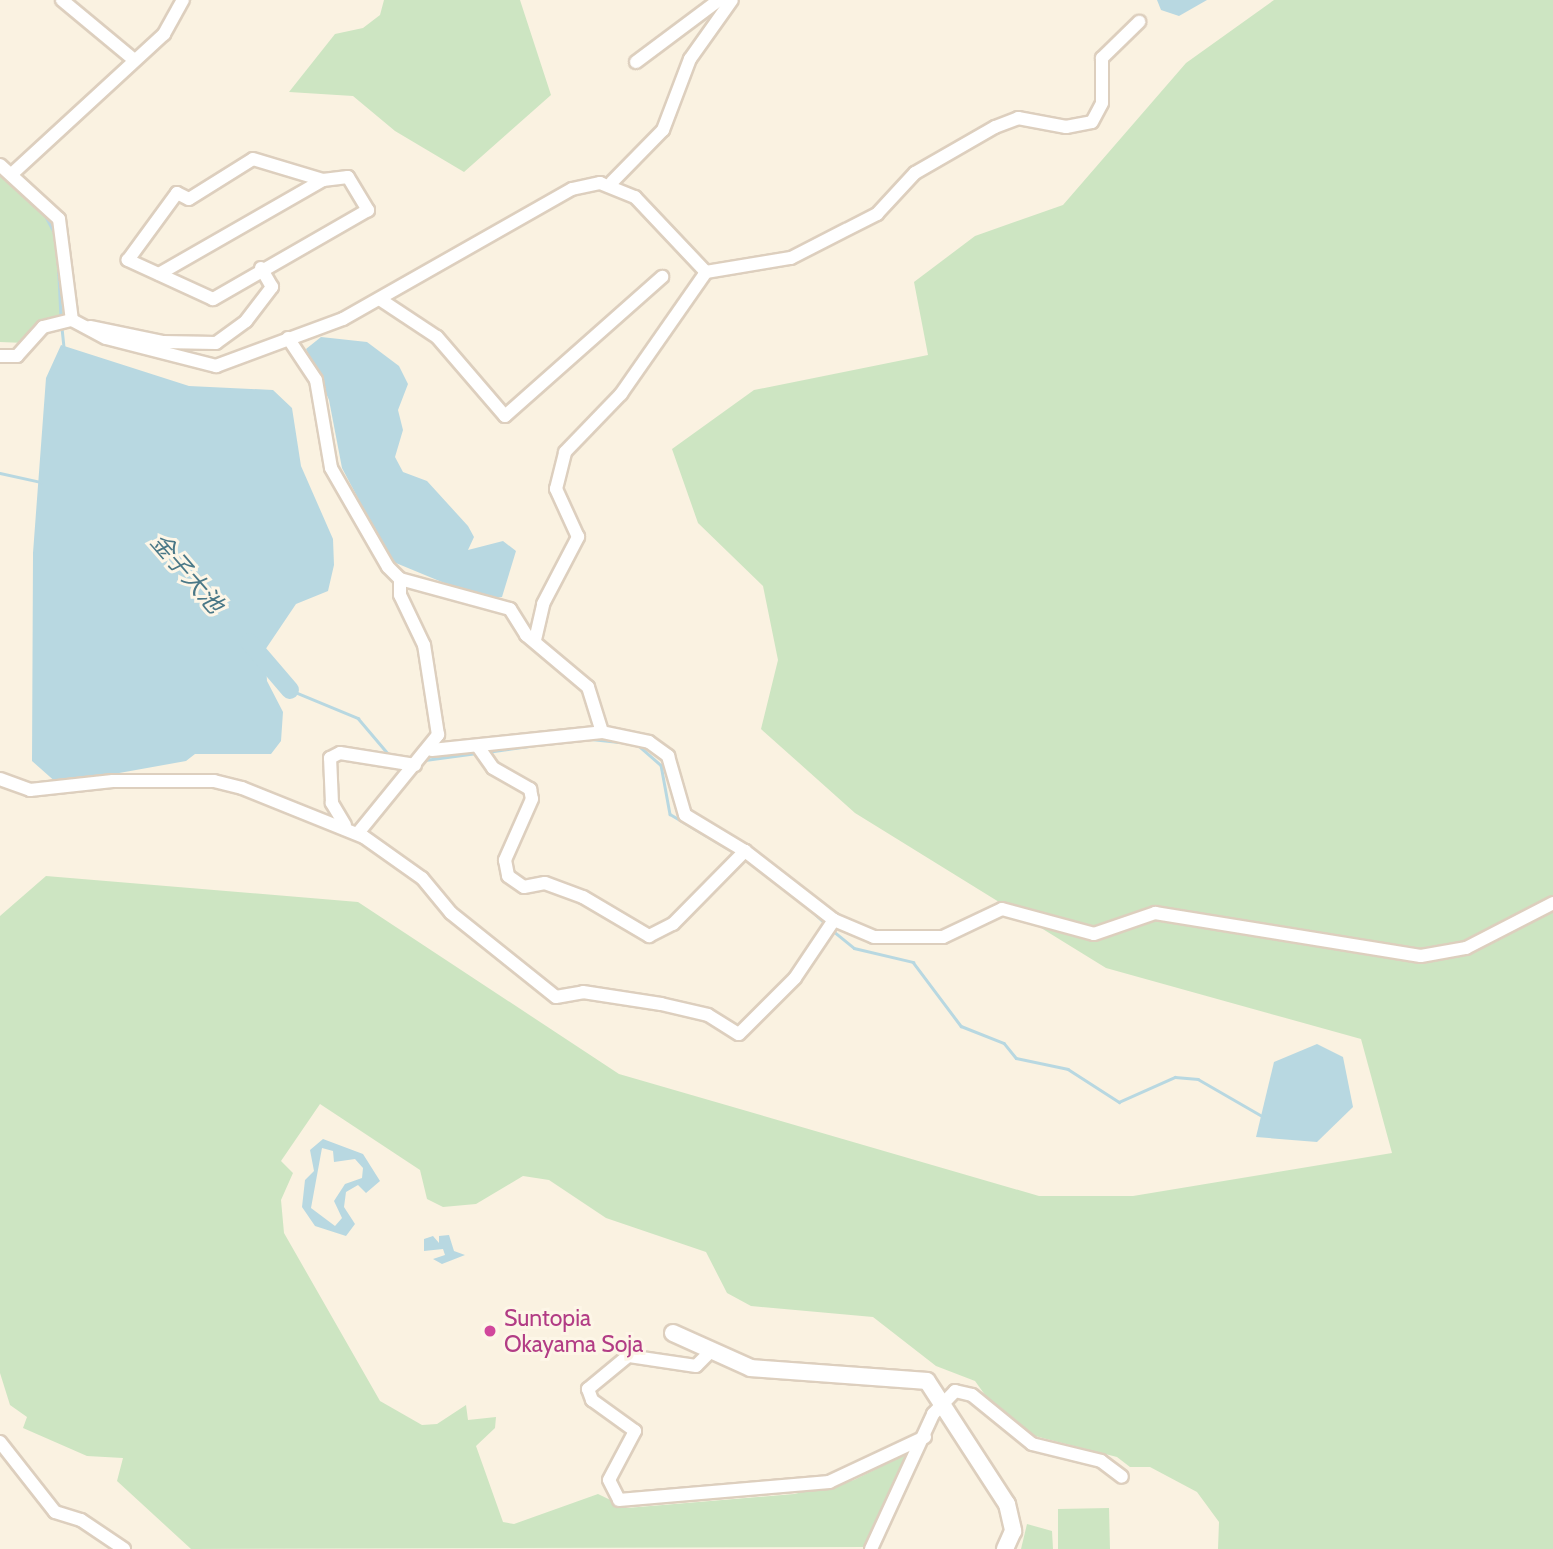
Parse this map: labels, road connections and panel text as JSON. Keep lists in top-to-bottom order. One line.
{"water":["金子大池"],"places":["Suntopia Okayama Soja"]}
